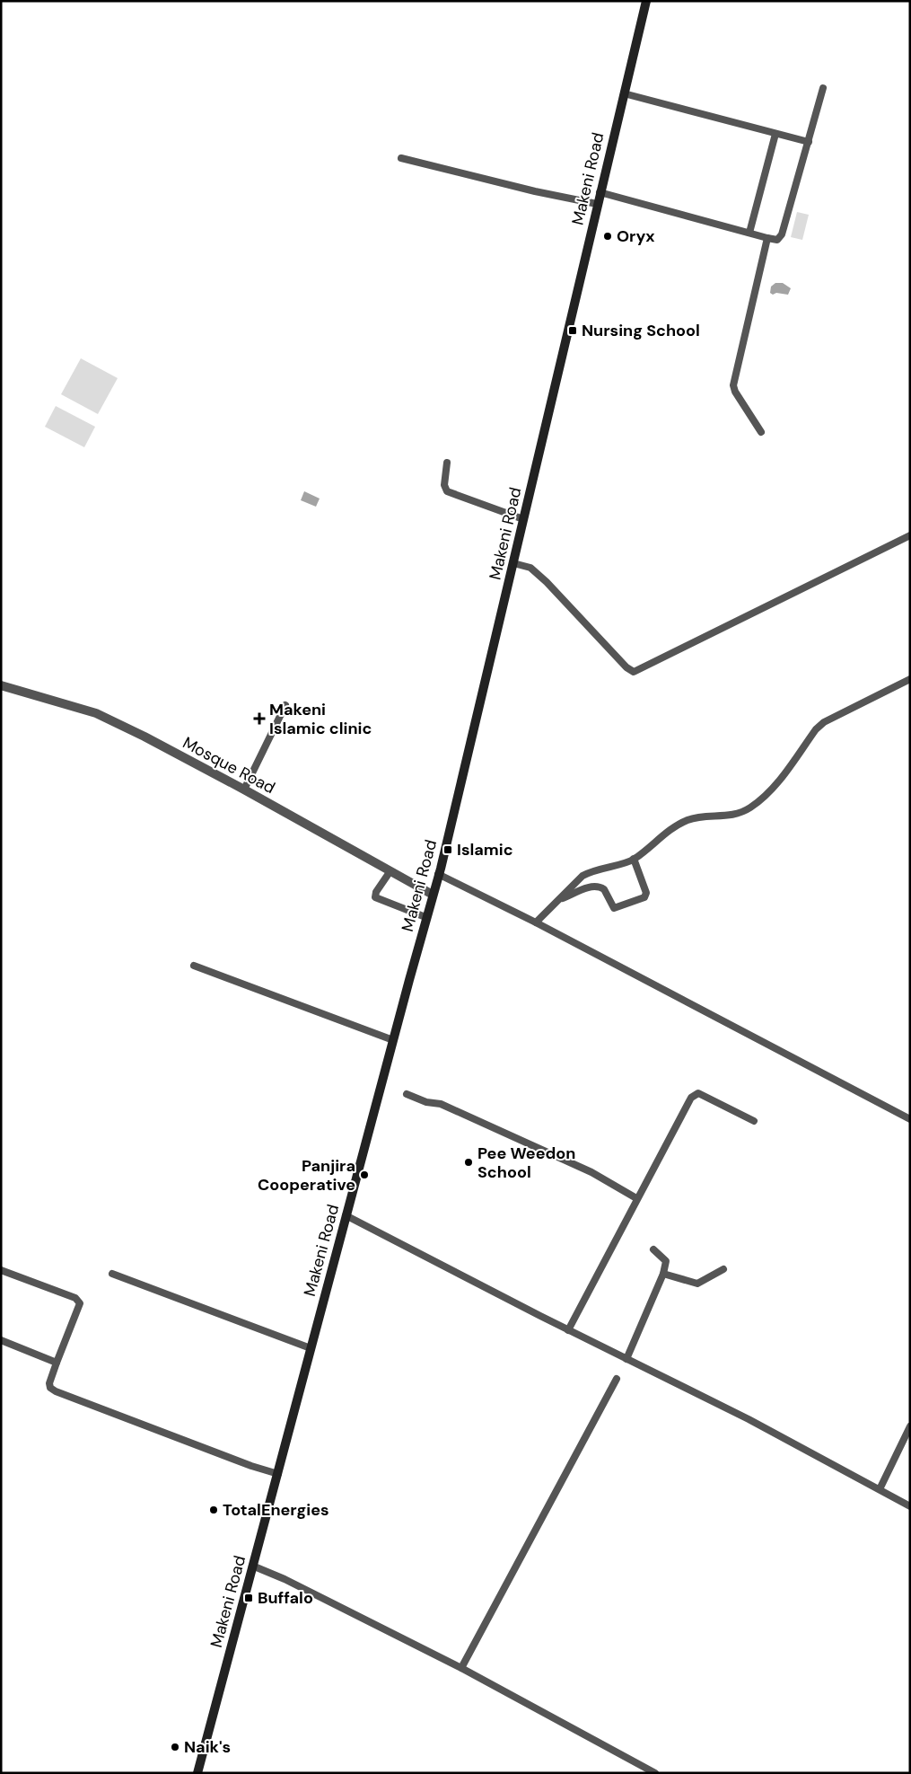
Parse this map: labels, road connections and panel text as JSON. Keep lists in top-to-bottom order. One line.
{"streets":{"main road":["Makeni Road"],"street":["Mosque Road"]},"crossings":[["Makeni Road","Mosque Road"]],"places":{"other":["Oryx","Pee Weedon School","Panjira Cooperative","TotalEnergies","Naik's"],"transit":["Nursing School","Islamic","Buffalo"],"health":["Makeni Islamic clinic"]}}
